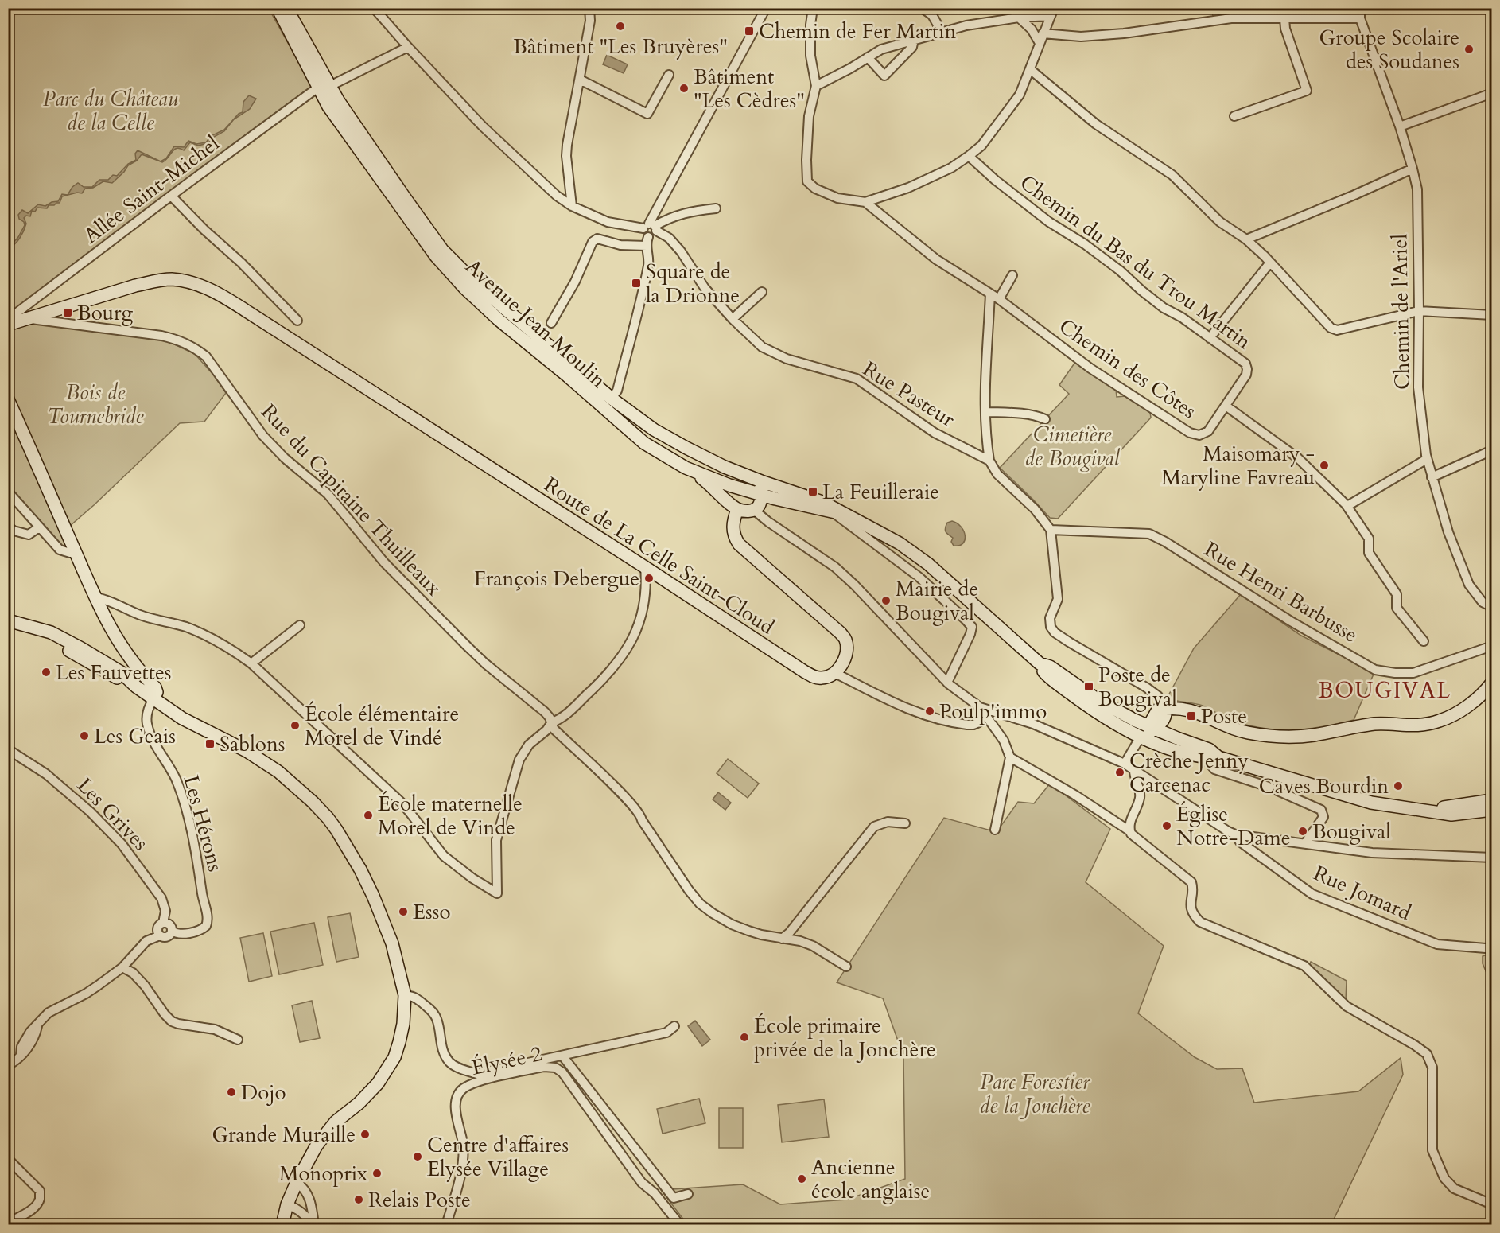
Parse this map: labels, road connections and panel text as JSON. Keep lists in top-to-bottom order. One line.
{"streets":{"street":["Allée Saint-Michel","Chemin du Bas du Trou Martin","Chemin de l'Ariel","Avenue Jean Moulin","Chemin des Côtes","Rue Pasteur","Rue du Capitaine Thuilleaux","Route de La Celle Saint-Cloud","Rue Henri Barbusse","Les Grives","Les Hérons","Rue Jomard","Élysée 2"]},"crossings":[["Allée Saint-Michel","Avenue Jean Moulin"],["Allée Saint-Michel","Route de La Celle Saint-Cloud"],["Chemin du Bas du Trou Martin","Chemin des Côtes"],["Rue Pasteur","Rue Henri Barbusse"],["Rue du Capitaine Thuilleaux","Route de La Celle Saint-Cloud"],["Les Grives","Les Hérons"]],"districts":["BOUGIVAL"],"parks":["Parc du Château de la Celle","Bois de Tournebride","Cimetière de Bougival","Parc Forestier de la Jonchère"],"places":{"other":["Bâtiment \"Les Bruyères\"","Groupe Scolaire des Soudanes","Bâtiment \"Les Cèdres\"","Maisomary - Maryline Favreau","François Debergue","Mairie de Bougival","Les Fauvettes","Poulp'immo","École élémentaire Morel de Vindé","Les Geais","Crèche Jenny Carcenac","Caves Bourdin","École maternelle Morel de Vinde","Église Notre-Dame","Bougival","Esso","École primaire privée de la Jonchère","Dojo","Grande Muraille","Centre d'affaires Elysée Village","Monoprix","Ancienne école anglaise","Relais Poste"],"transit":["Chemin de Fer Martin","Square de la Drionne","Bourg","La Feuilleraie","Poste de Bougival","Poste","Sablons"]}}
